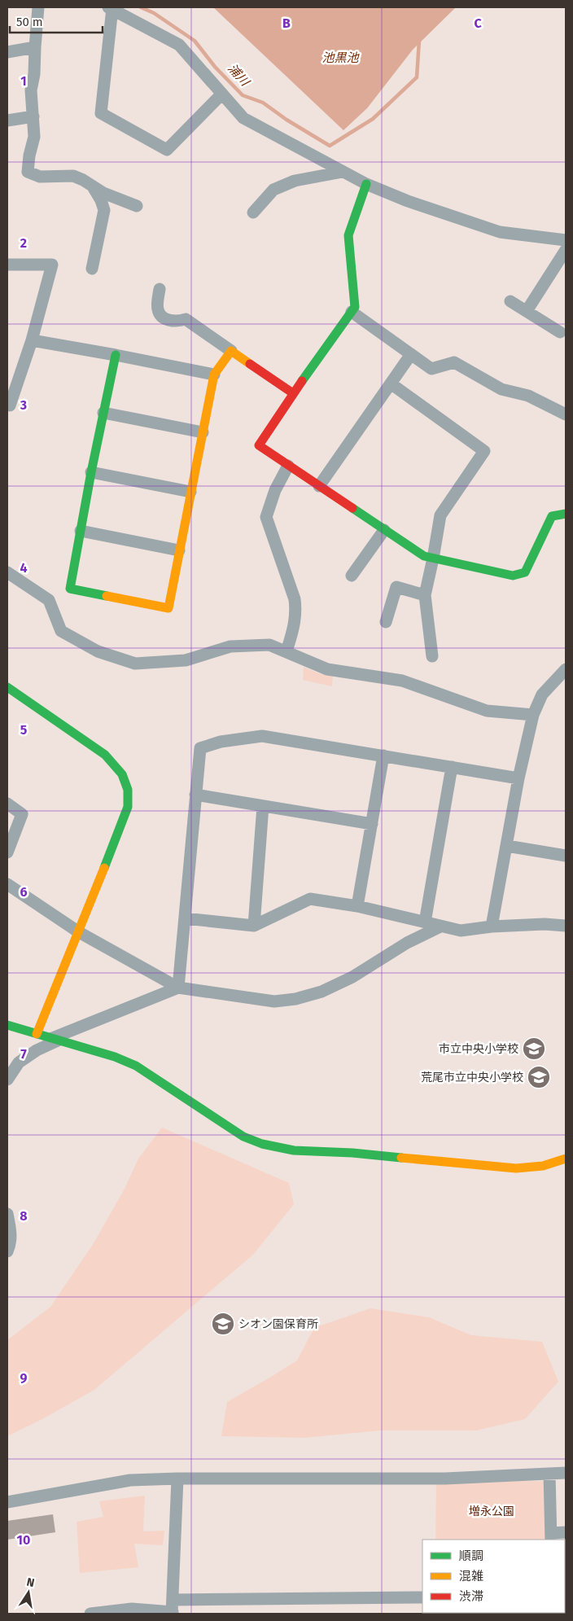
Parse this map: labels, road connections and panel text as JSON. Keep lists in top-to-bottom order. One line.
{"water":["池黒池","浦川"],"parks":["増永公園"],"places":{"school or university":["市立中央小学校","荒尾市立中央小学校","シオン園保育所"]},"legend":["順調","混雑","渋滞"],"scale_bar":"50 m","north":"top","grid":{"columns":["B","C"],"rows":["1","2","3","4","5","6","7","8","9","10"]}}
